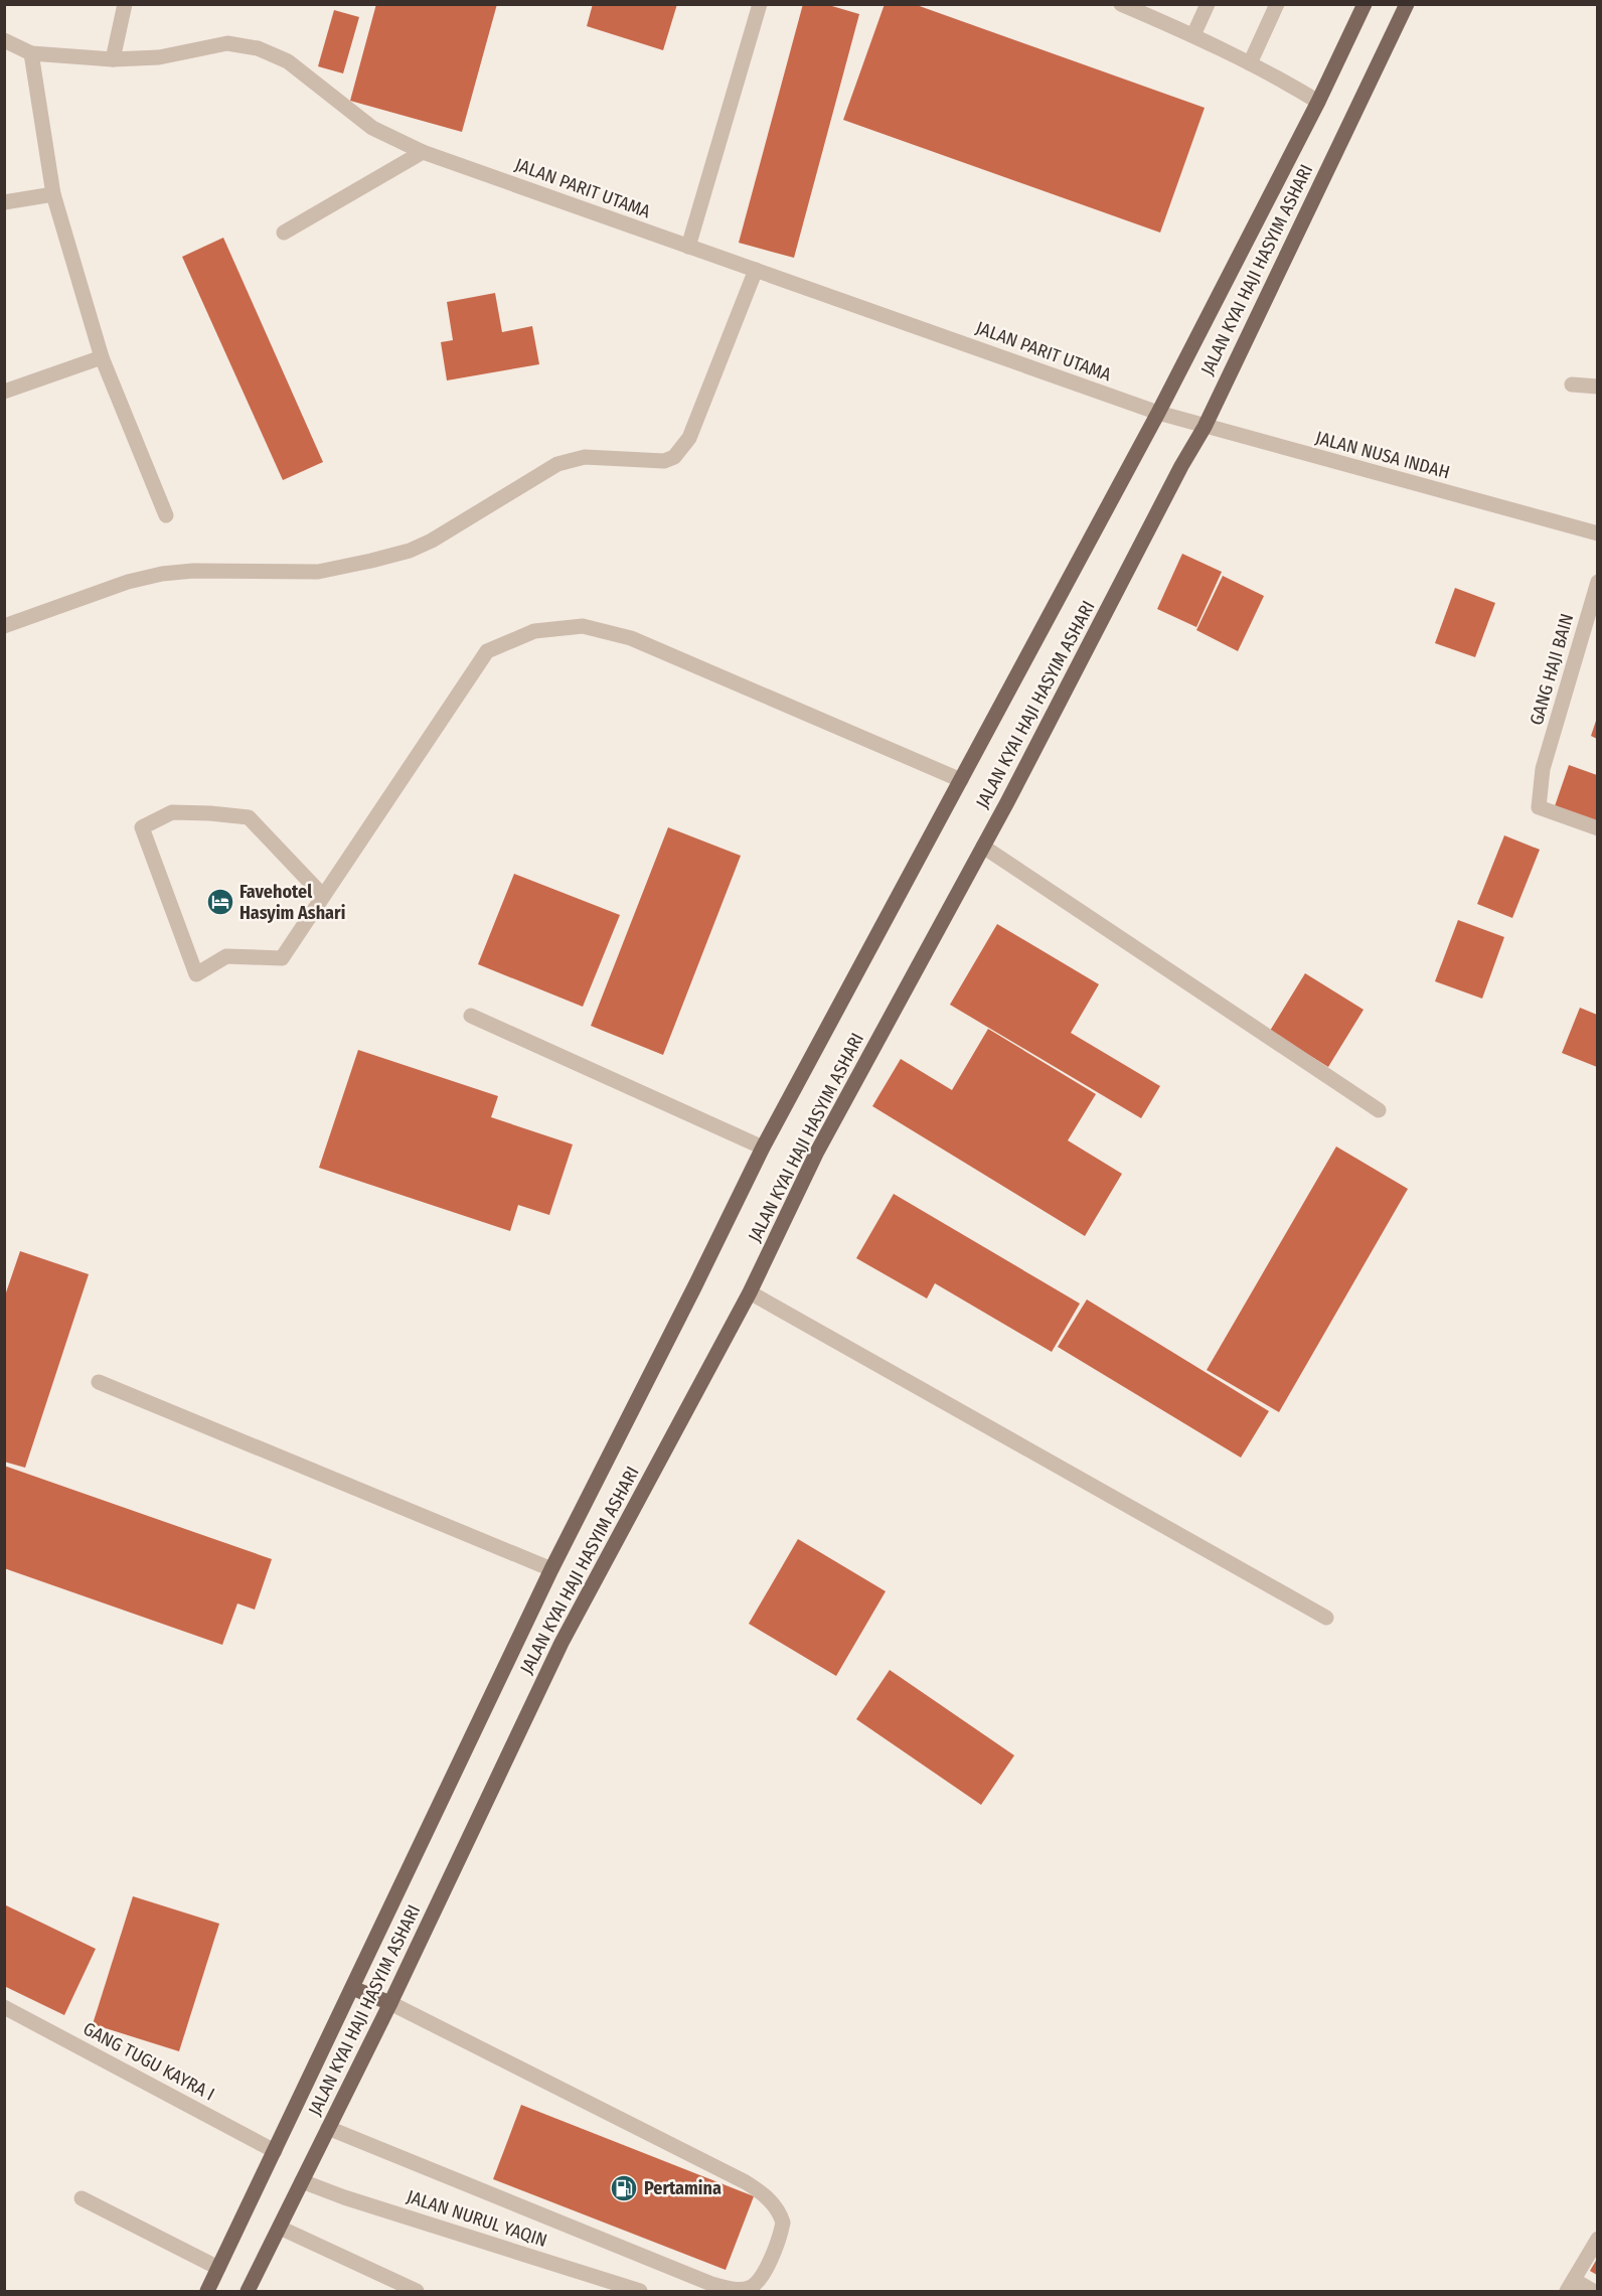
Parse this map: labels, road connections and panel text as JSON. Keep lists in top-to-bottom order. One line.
{"streets":{"main road":["JALAN KYAI HAJI HASYIM ASHARI"],"street":["JALAN PARIT UTAMA","JALAN NUSA INDAH","GANG HAJI BAIN","GANG TUGU KAYRA I","JALAN NURUL YAQIN"]},"crossings":[["JALAN PARIT UTAMA","JALAN KYAI HAJI HASYIM ASHARI"],["JALAN PARIT UTAMA","JALAN NUSA INDAH"],["JALAN KYAI HAJI HASYIM ASHARI","JALAN NUSA INDAH"],["JALAN KYAI HAJI HASYIM ASHARI","GANG TUGU KAYRA I"],["JALAN KYAI HAJI HASYIM ASHARI","JALAN NURUL YAQIN"]],"places":{"hotel":["Favehotel Hasyim Ashari"],"fuel station":["Pertamina"]}}
